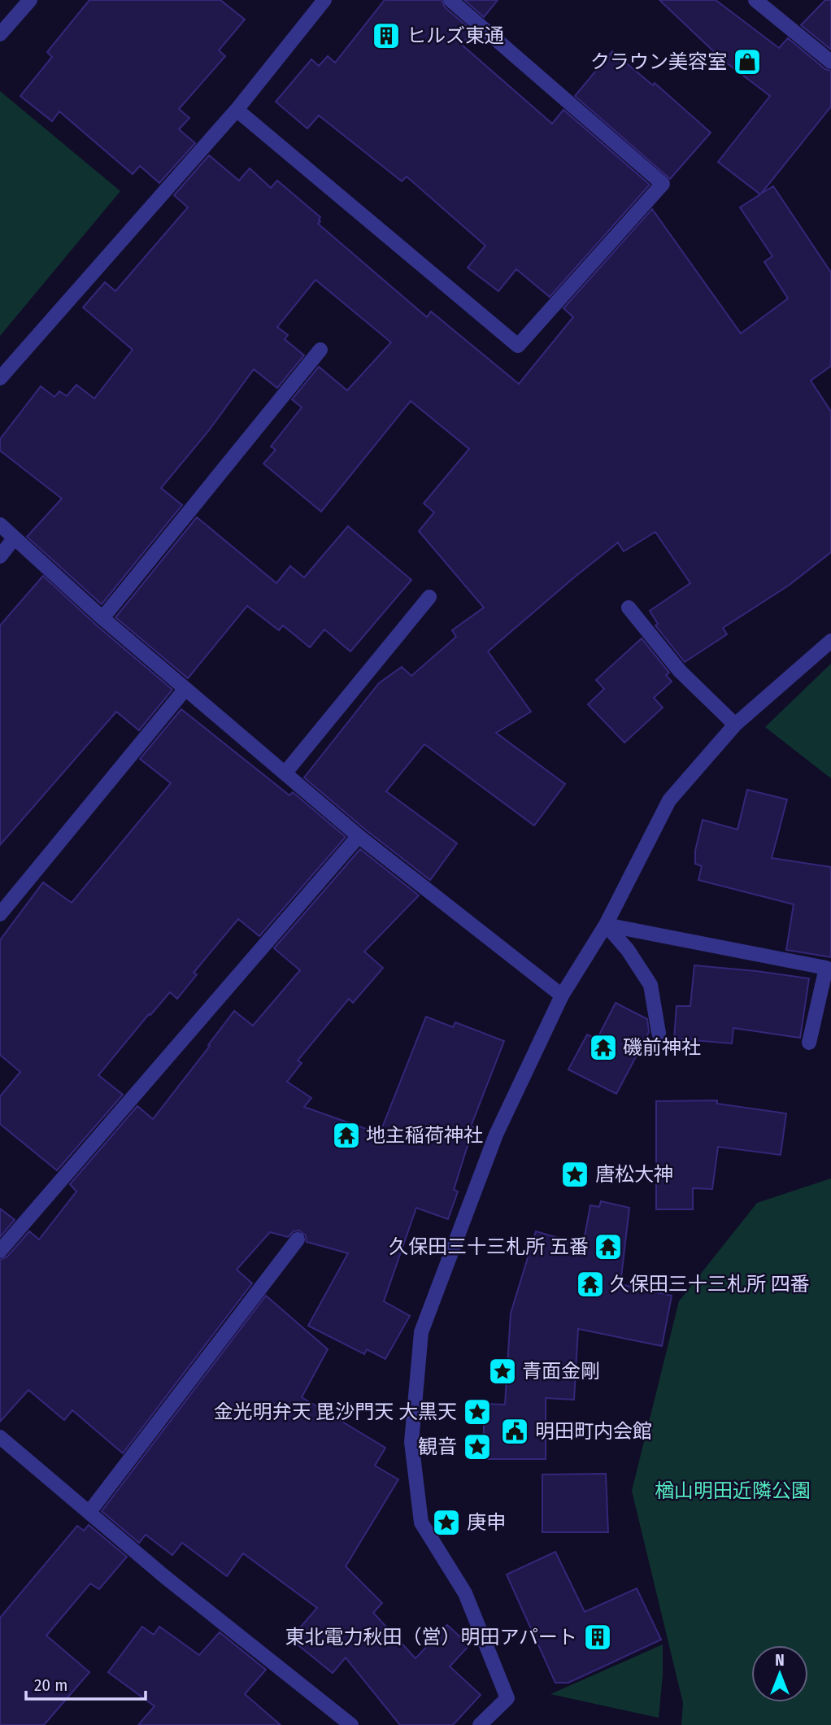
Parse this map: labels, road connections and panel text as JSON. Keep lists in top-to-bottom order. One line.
{"parks":["楢山明田近隣公園"],"places":{"building":["ヒルズ東通","東北電力秋田（営）明田アパート"],"shop":["クラウン美容室"],"temple":["磯前神社","地主稲荷神社","久保田三十三札所 五番","久保田三十三札所 四番"],"place":["唐松大神","青面金剛","金光明弁天 毘沙門天 大黒天","観音","庚申"],"public building":["明田町内会館"]},"scale_bar":"20 m","north":"top"}
